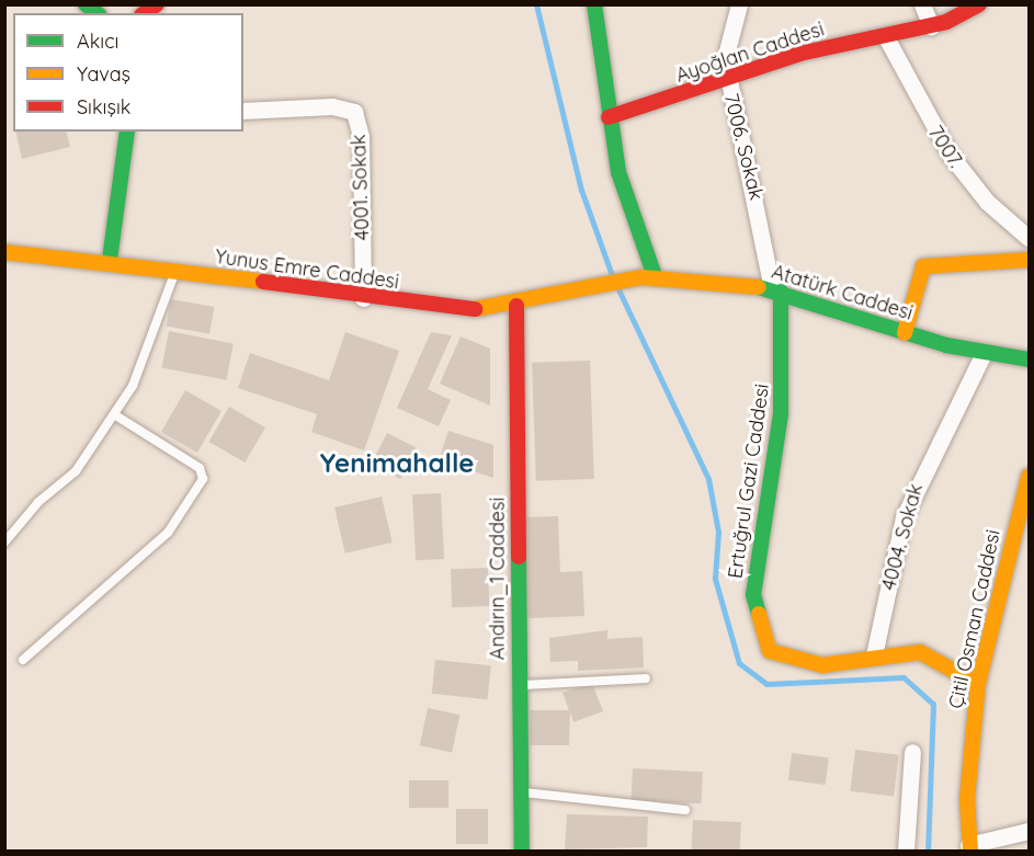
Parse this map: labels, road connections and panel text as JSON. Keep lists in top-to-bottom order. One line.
{"streets":{"street":["Ayoğlan Caddesi","7006. Sokak","7007.","4001. Sokak","Yunus Emre Caddesi","Atatürk Caddesi","Ertuğrul Gazi Caddesi","4004. Sokak","Andırın_1 Caddesi","Çitil Osman Caddesi"]},"crossings":[["Ayoğlan Caddesi","7006. Sokak"],["Ayoğlan Caddesi","7007."],["7006. Sokak","Atatürk Caddesi"],["7006. Sokak","Ertuğrul Gazi Caddesi"],["4001. Sokak","Yunus Emre Caddesi"],["Yunus Emre Caddesi","Atatürk Caddesi"],["Yunus Emre Caddesi","Andırın_1 Caddesi"],["Atatürk Caddesi","Ertuğrul Gazi Caddesi"],["Atatürk Caddesi","4004. Sokak"],["Ertuğrul Gazi Caddesi","4004. Sokak"],["Ertuğrul Gazi Caddesi","Çitil Osman Caddesi"]],"districts":["Yenimahalle"],"legend":["Akıcı","Yavaş","Sıkışık"]}
